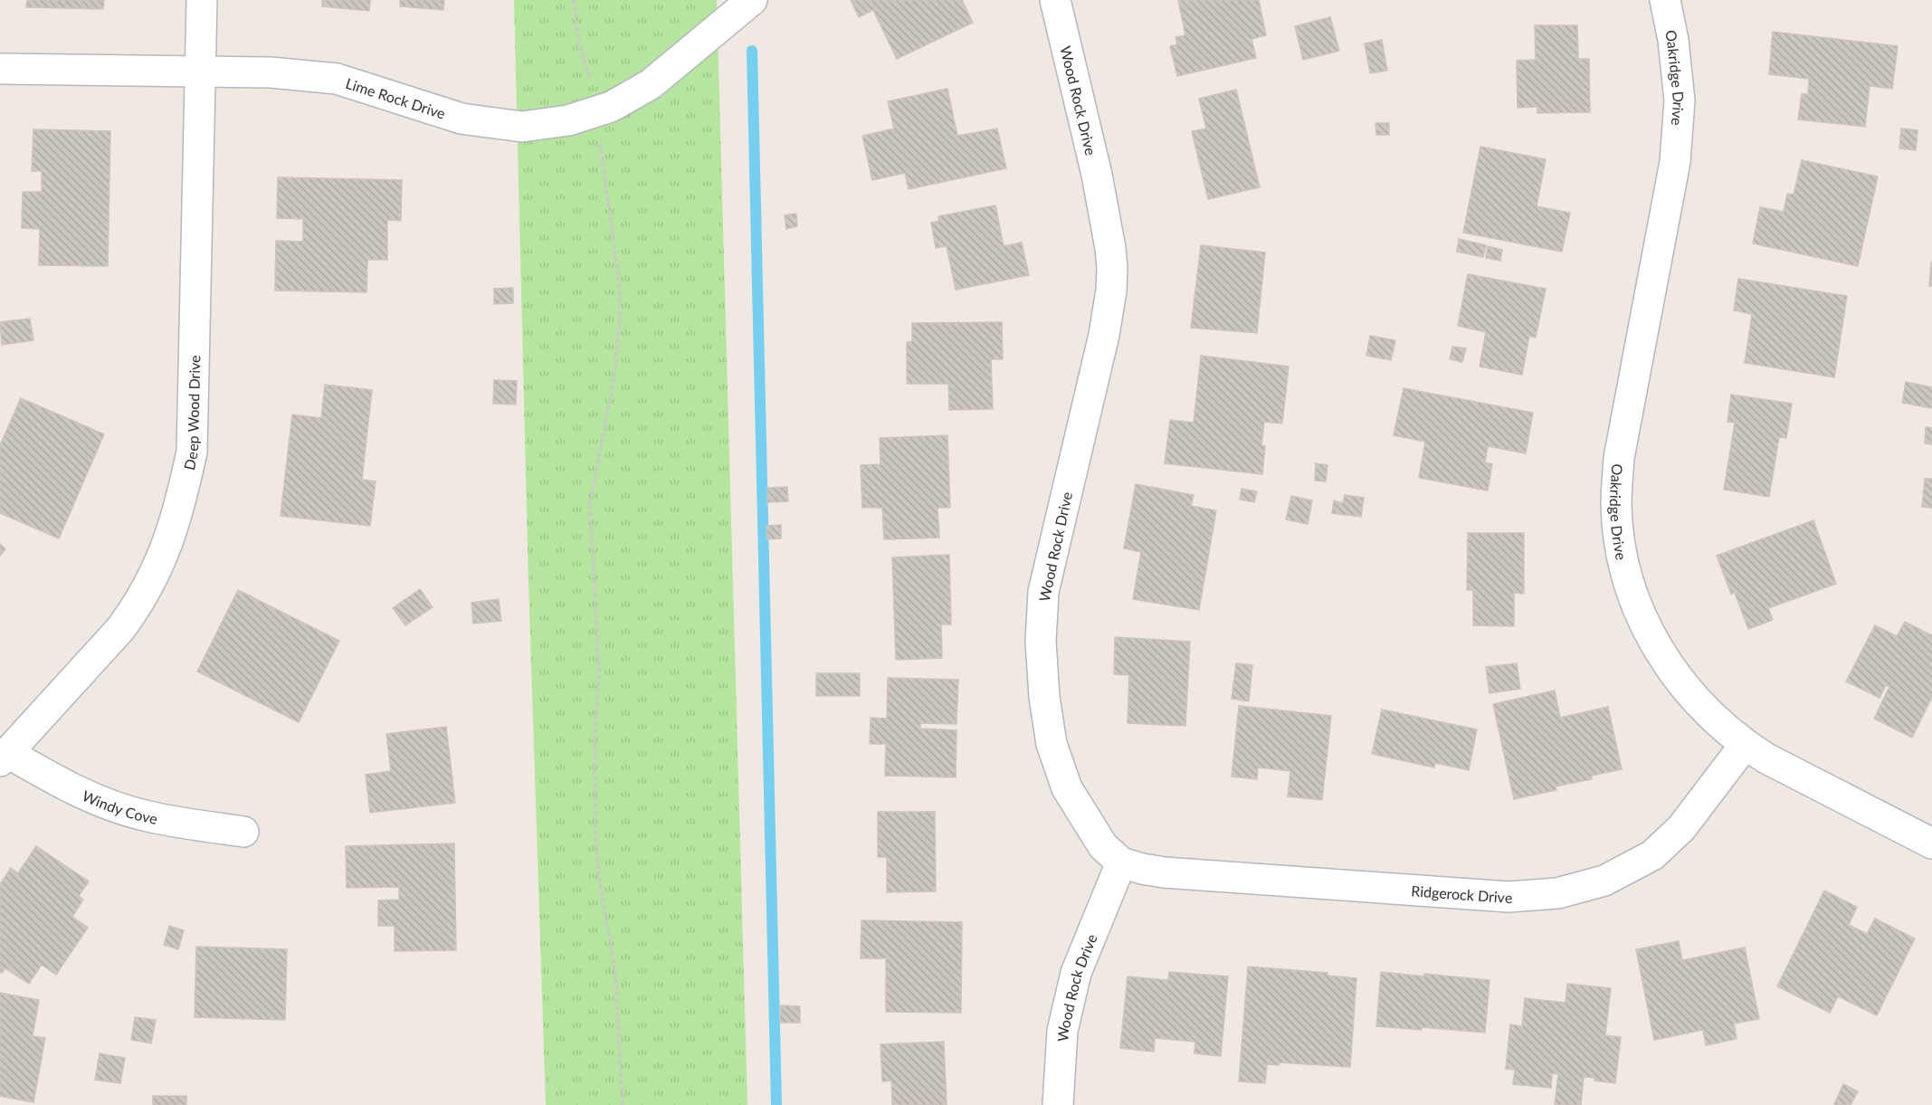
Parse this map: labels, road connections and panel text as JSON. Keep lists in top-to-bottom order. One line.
{"streets":{"street":["Oakridge Drive","Lime Rock Drive","Wood Rock Drive","Deep Wood Drive","Windy Cove","Ridgerock Drive"]},"crossings":[["Oakridge Drive","Ridgerock Drive"],["Lime Rock Drive","Deep Wood Drive"],["Wood Rock Drive","Ridgerock Drive"],["Deep Wood Drive","Windy Cove"]]}
